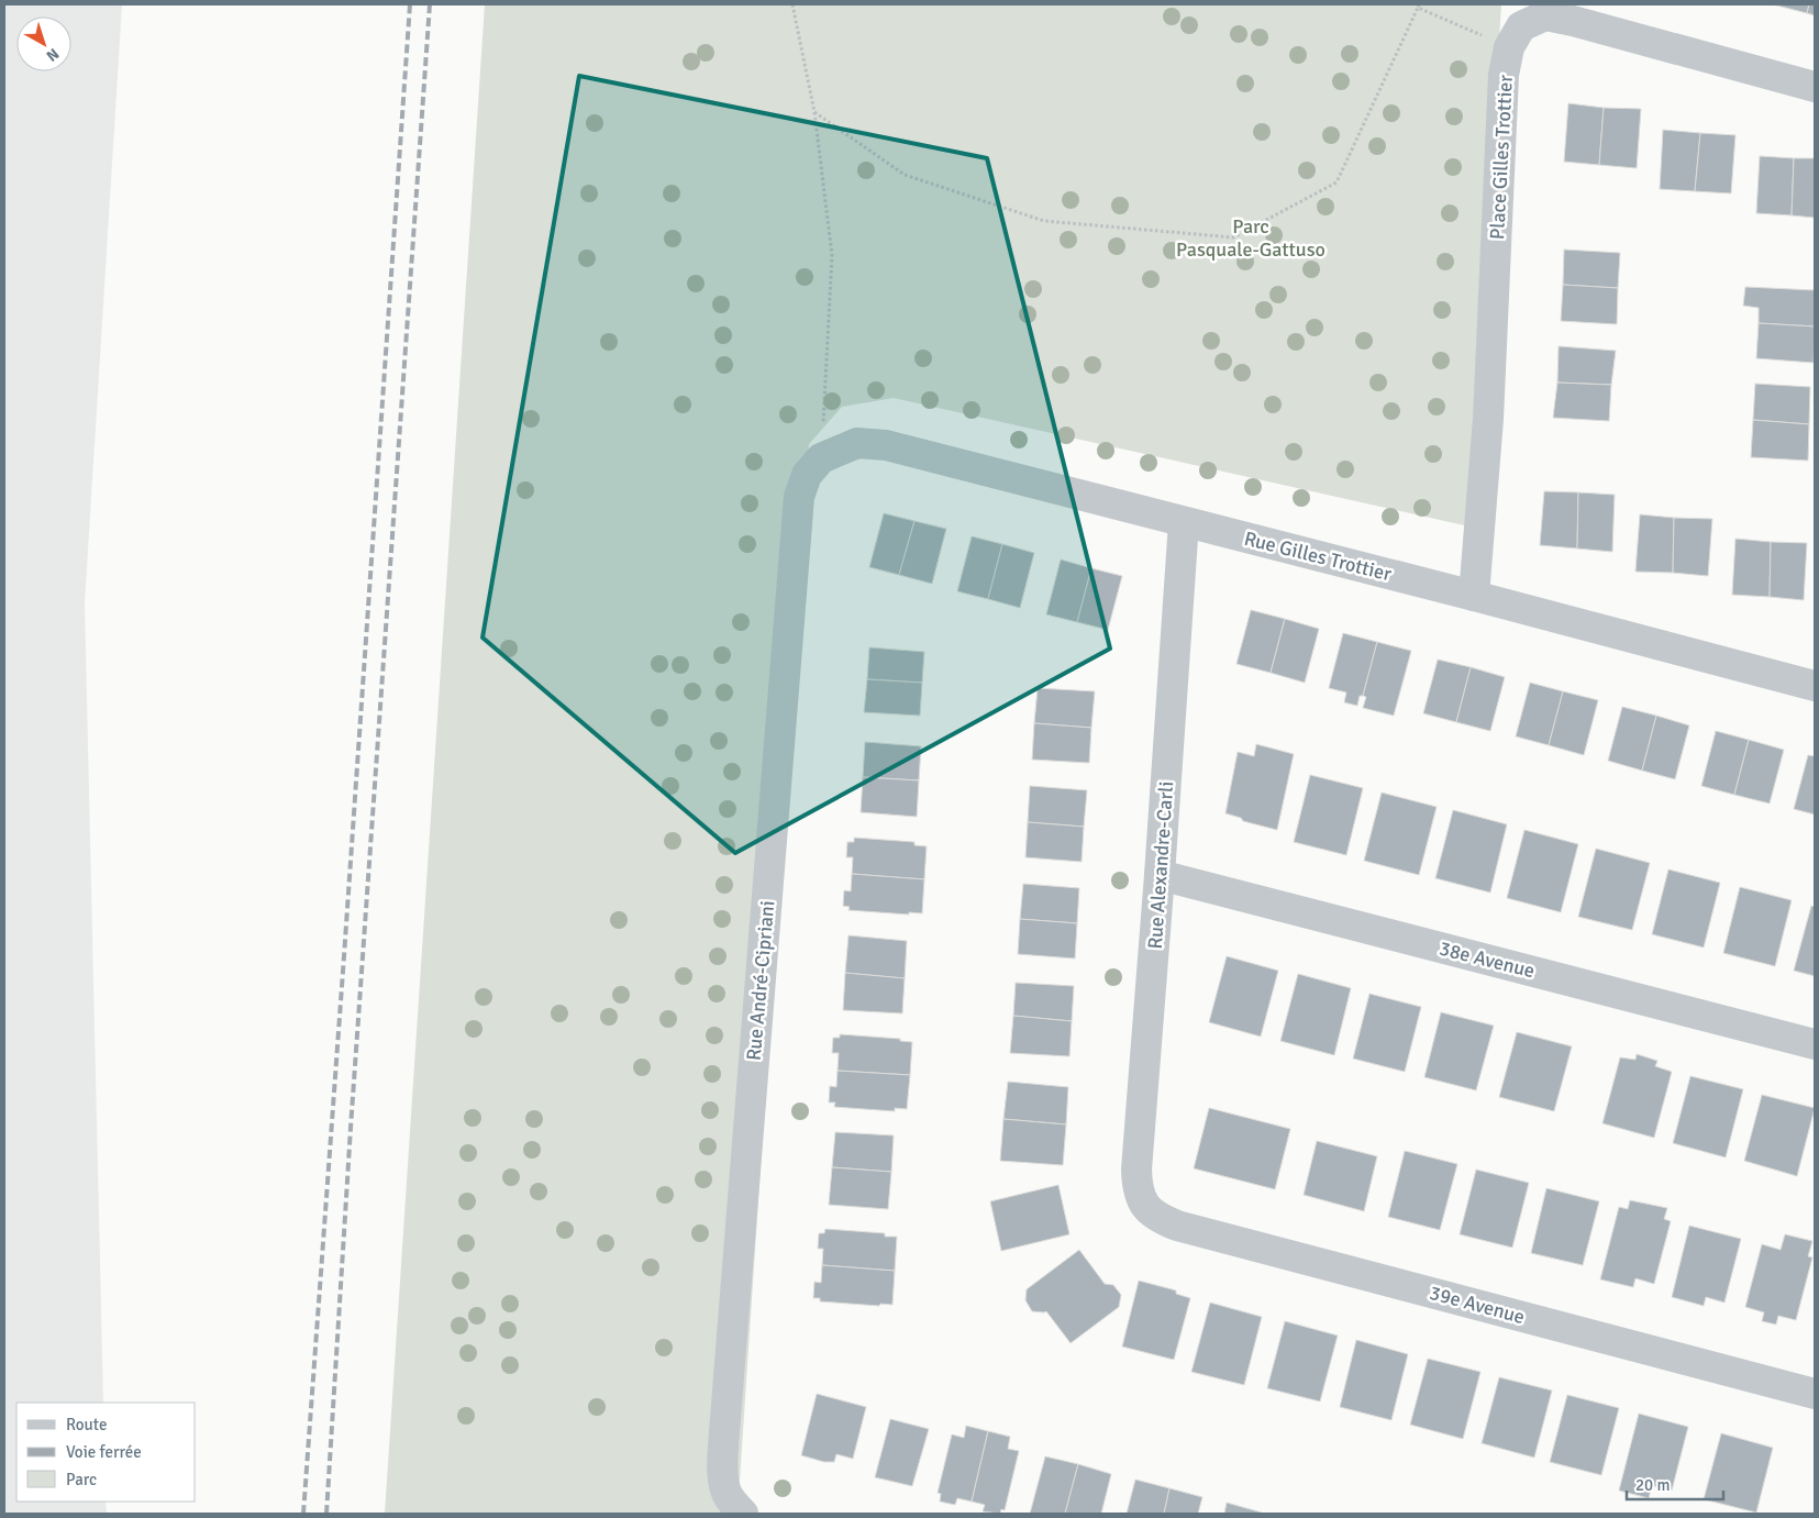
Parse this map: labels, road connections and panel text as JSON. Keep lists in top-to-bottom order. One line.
{"streets":{"street":["Place Gilles Trottier","Rue Gilles Trottier","Rue Alexandre-Carli","38e Avenue","Rue André-Cipriani","39e Avenue"]},"crossings":[["Place Gilles Trottier","Rue Gilles Trottier"],["Rue Gilles Trottier","Rue Alexandre-Carli"],["Rue Gilles Trottier","Rue André-Cipriani"],["Rue Alexandre-Carli","38e Avenue"],["Rue Alexandre-Carli","39e Avenue"]],"parks":["Parc Pasquale-Gattuso"],"legend":["Route","Voie ferrée","Parc"],"scale_bar":"20 m","north":"bottom right"}
